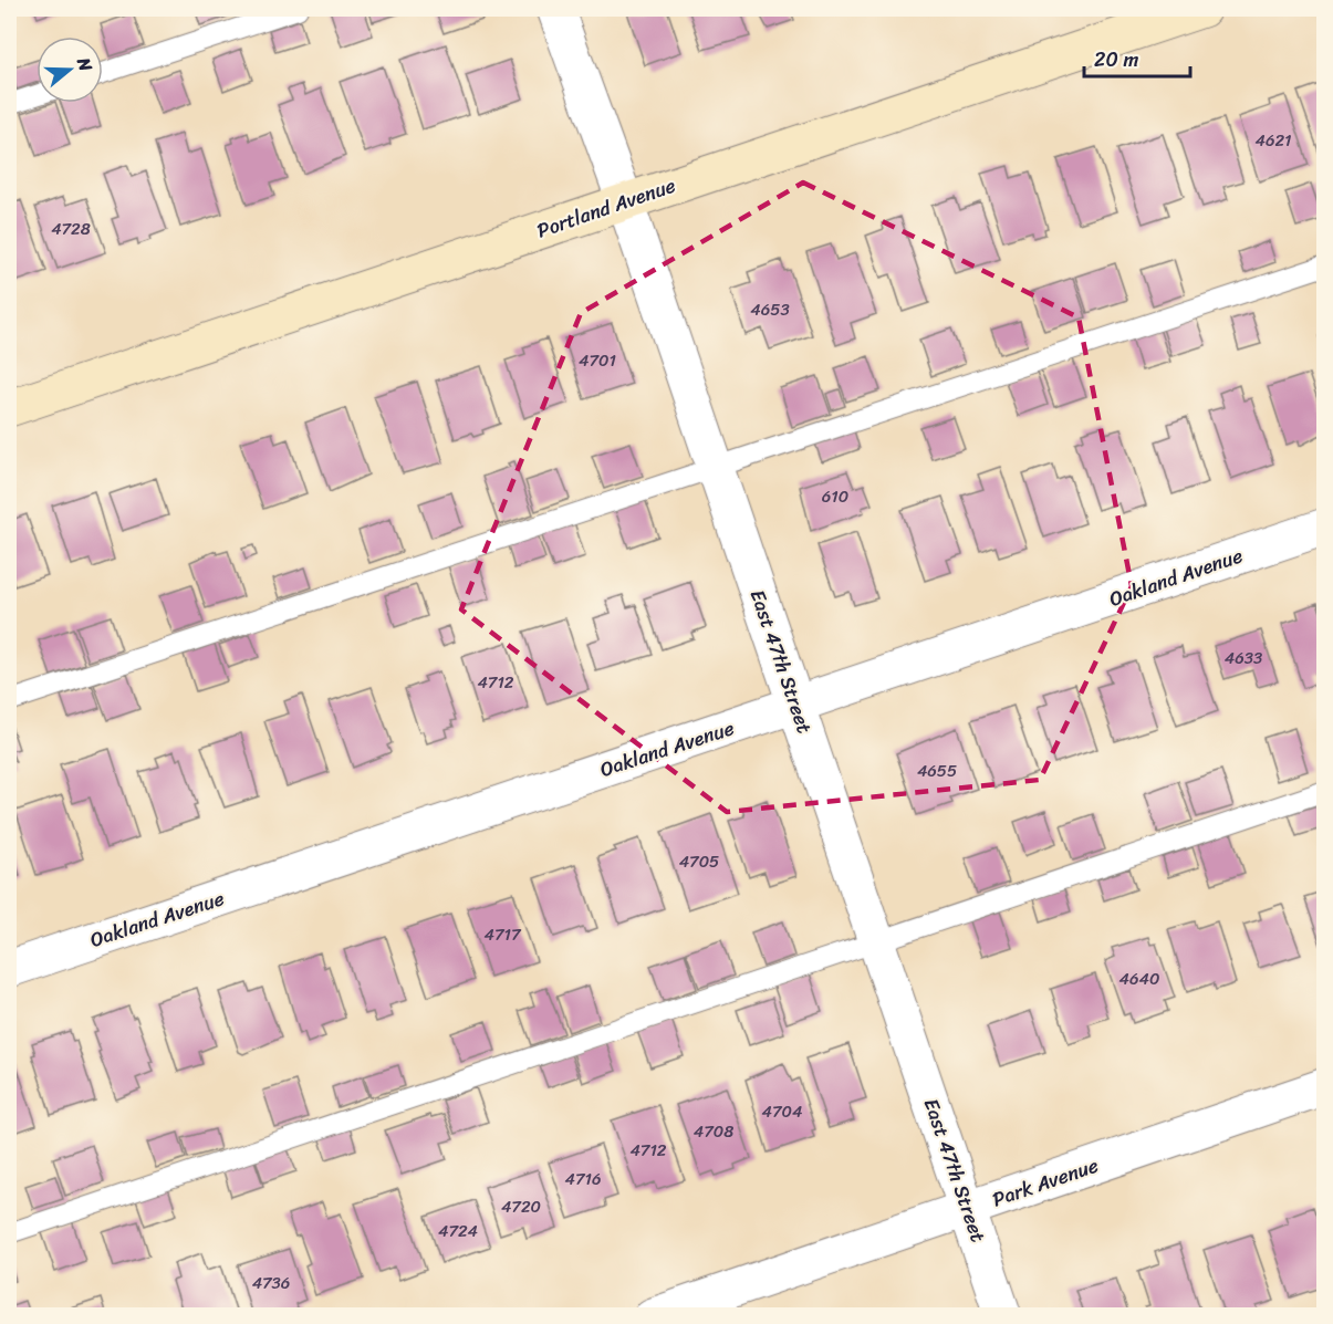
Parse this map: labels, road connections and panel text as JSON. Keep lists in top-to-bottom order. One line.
{"streets":{"street":["Portland Avenue","Oakland Avenue","East 47th Street","Park Avenue"]},"crossings":[["Portland Avenue","East 47th Street"],["Oakland Avenue","East 47th Street"],["East 47th Street","Park Avenue"]],"house_numbers":["4621","4728","4653","4701","610","4633","4712","4655","4705","4717","4640","4704","4708","4712","4716","4720","4724","4736"],"scale_bar":"20 m","north":"right"}
